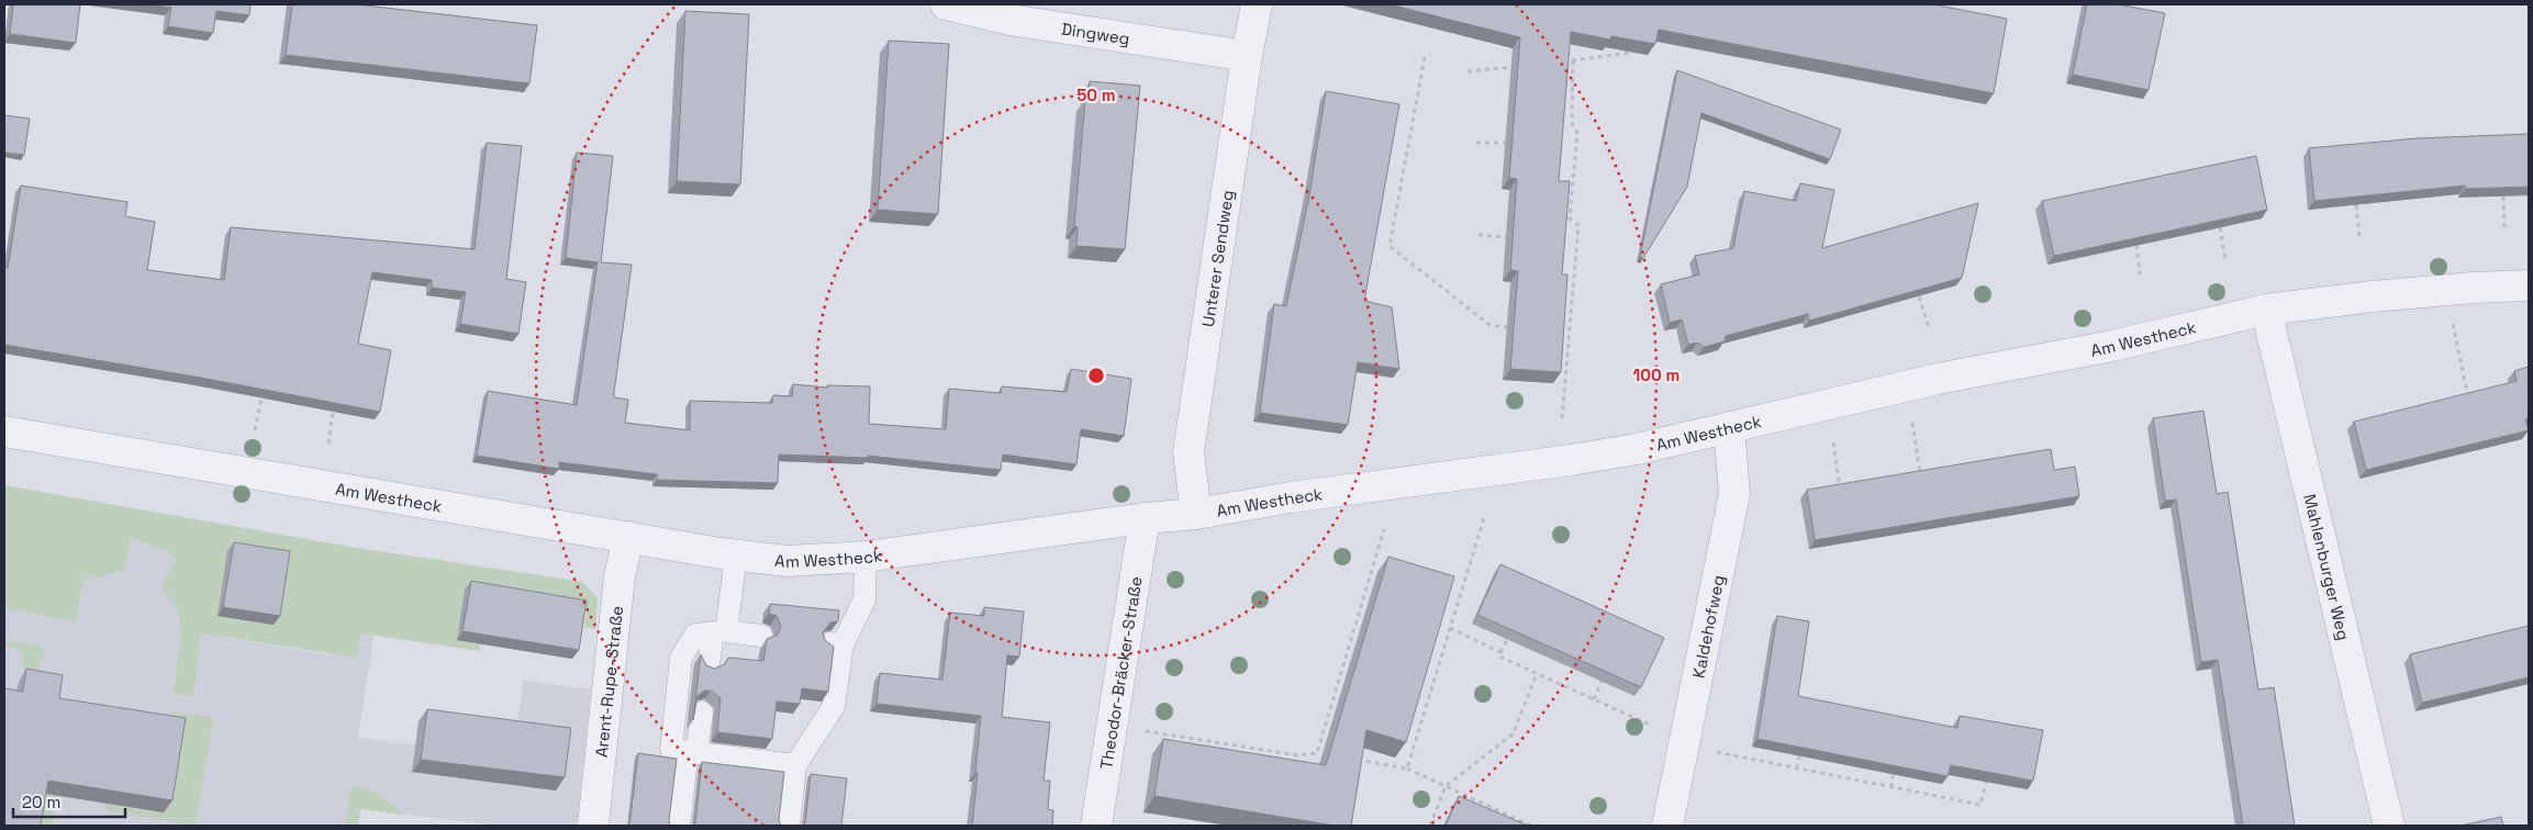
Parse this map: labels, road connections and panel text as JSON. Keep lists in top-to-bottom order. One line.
{"streets":{"street":["Dingweg","Unterer Sendweg","Am Westheck","Mahlenburger Weg","Kaldehofweg","Theodor-Bräcker-Straße","Arent-Rupe-Straße"]},"crossings":[["Dingweg","Unterer Sendweg"],["Unterer Sendweg","Am Westheck"],["Am Westheck","Mahlenburger Weg"],["Am Westheck","Kaldehofweg"],["Am Westheck","Theodor-Bräcker-Straße"],["Am Westheck","Arent-Rupe-Straße"]],"scale_bar":"20 m","rings":["50 m","100 m"]}
